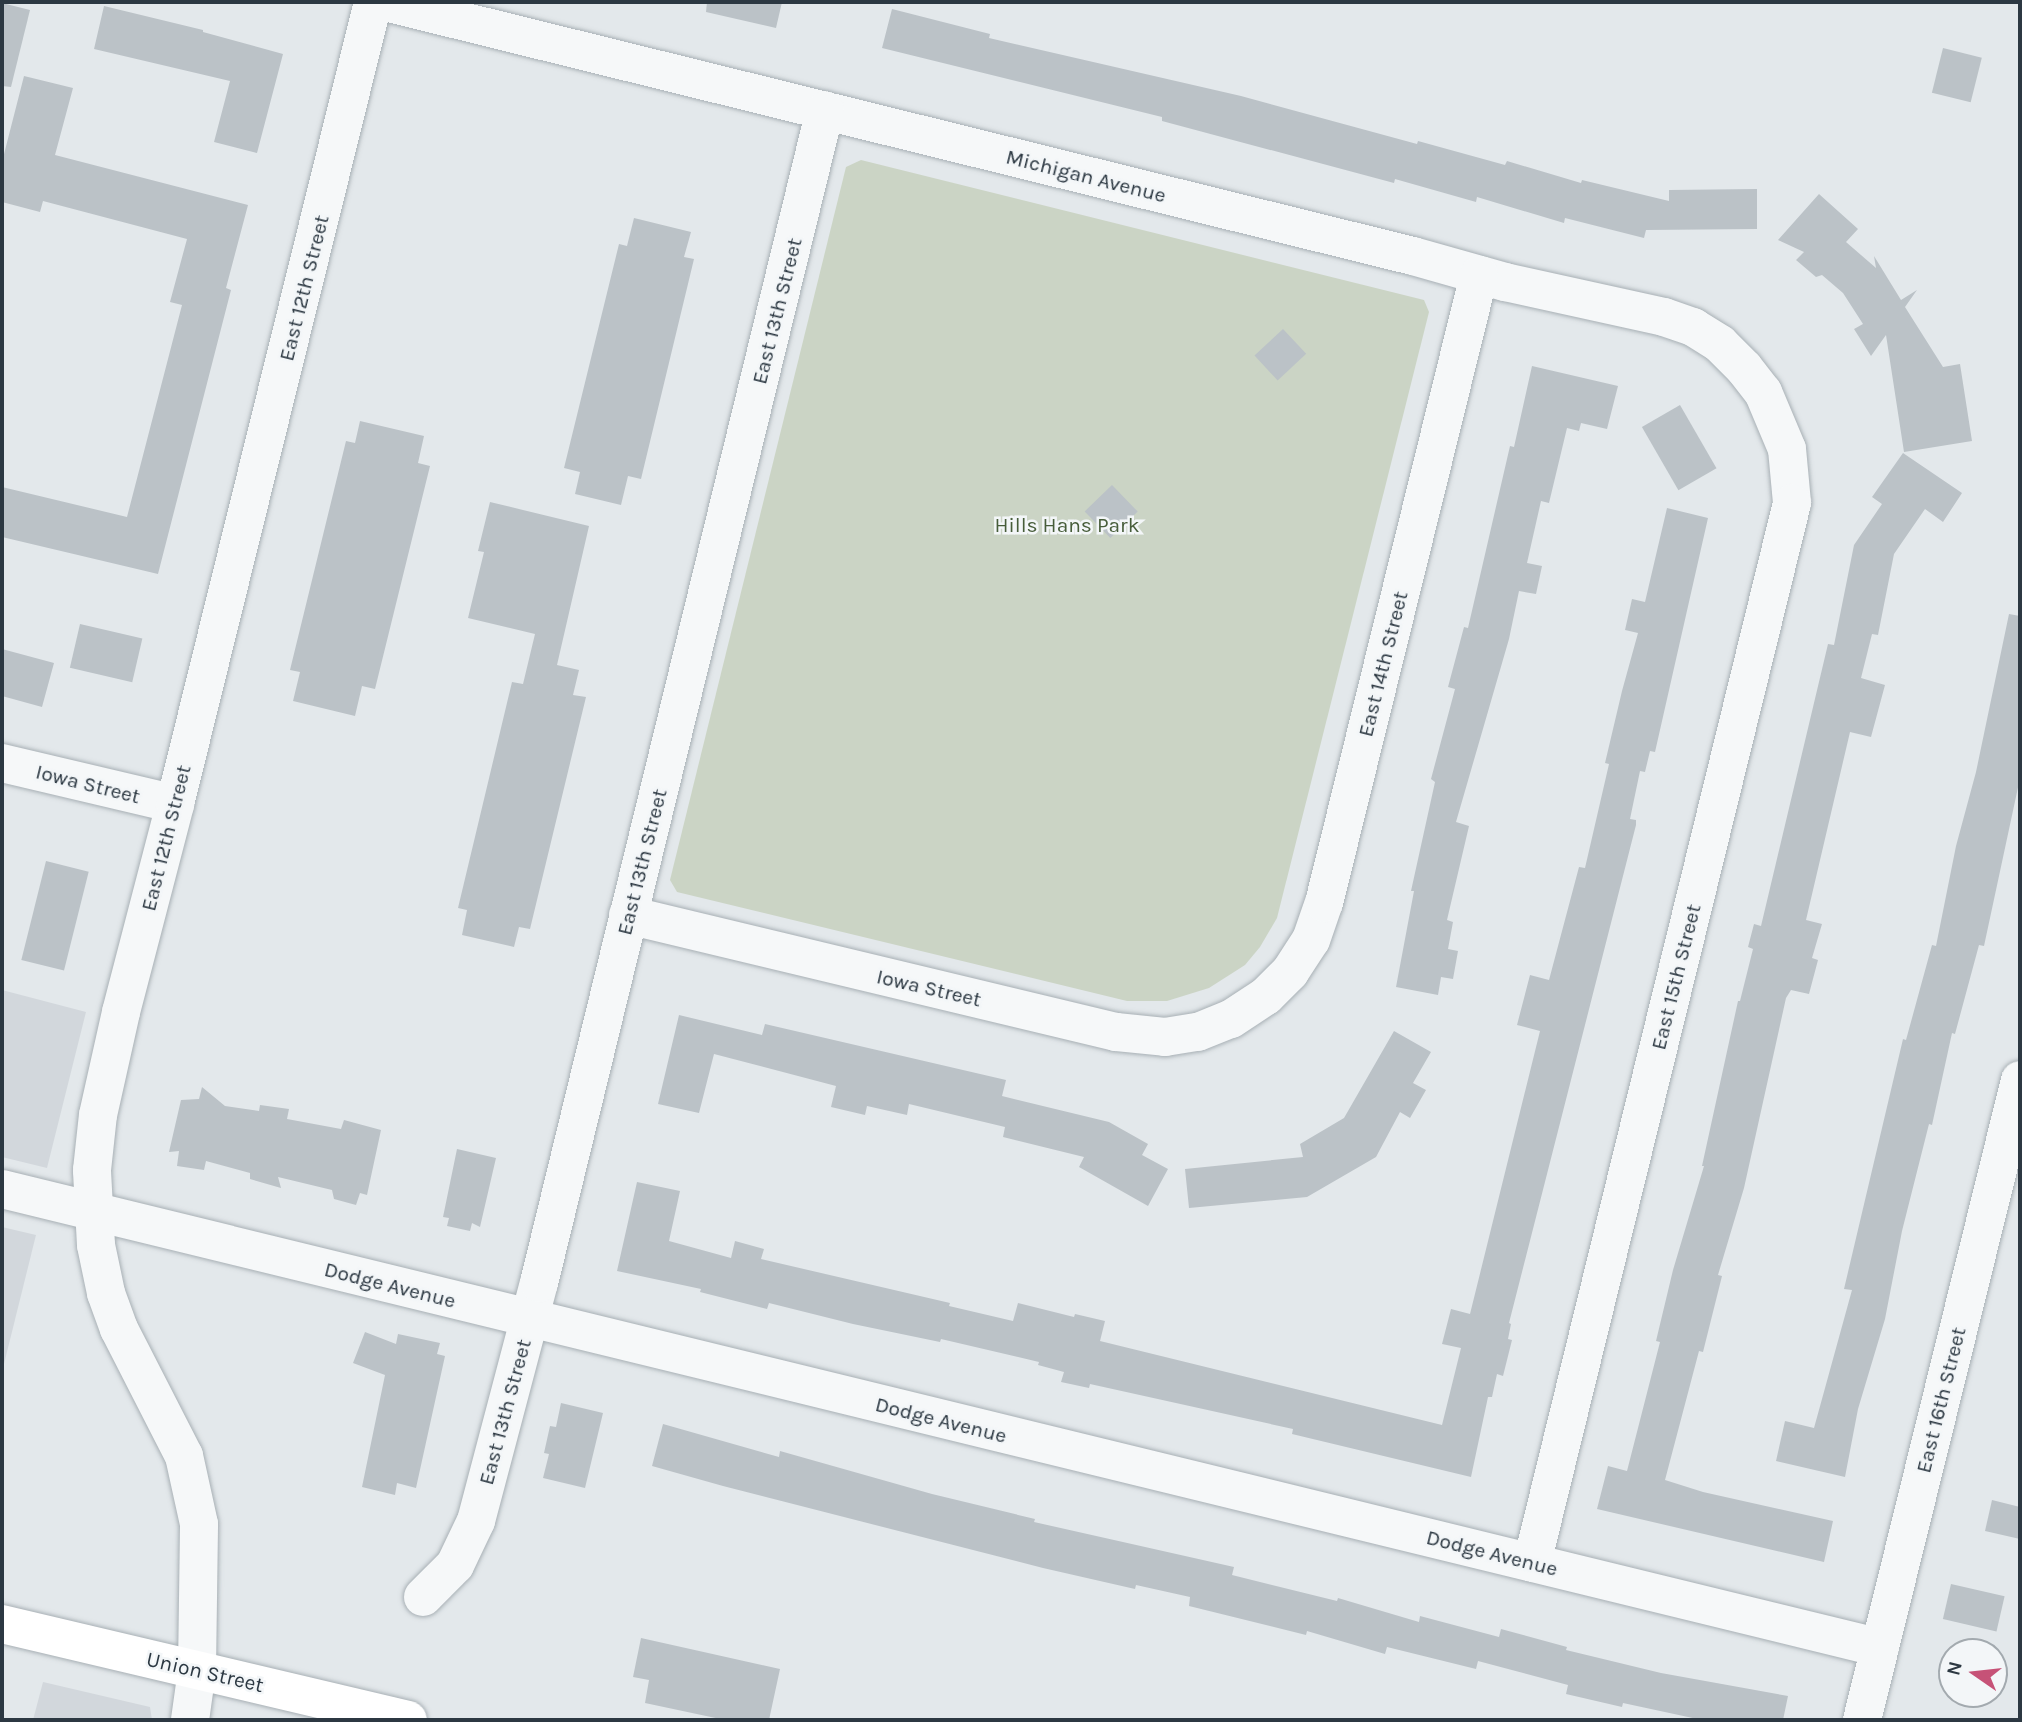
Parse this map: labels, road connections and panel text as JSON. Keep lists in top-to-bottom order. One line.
{"streets":{"main road":["Union Street"],"street":["Michigan Avenue","East 12th Street","East 13th Street","East 14th Street","Iowa Street","East 15th Street","Dodge Avenue","East 16th Street"]},"crossings":[["Michigan Avenue","East 13th Street"],["Michigan Avenue","East 14th Street"],["Michigan Avenue","East 15th Street"],["East 12th Street","Iowa Street"],["East 12th Street","Dodge Avenue"],["East 12th Street","Union Street"],["East 13th Street","Iowa Street"],["East 13th Street","Dodge Avenue"],["East 14th Street","Iowa Street"],["East 15th Street","Dodge Avenue"],["Dodge Avenue","East 16th Street"]],"parks":["Hills Hans Park"],"north":"left"}
